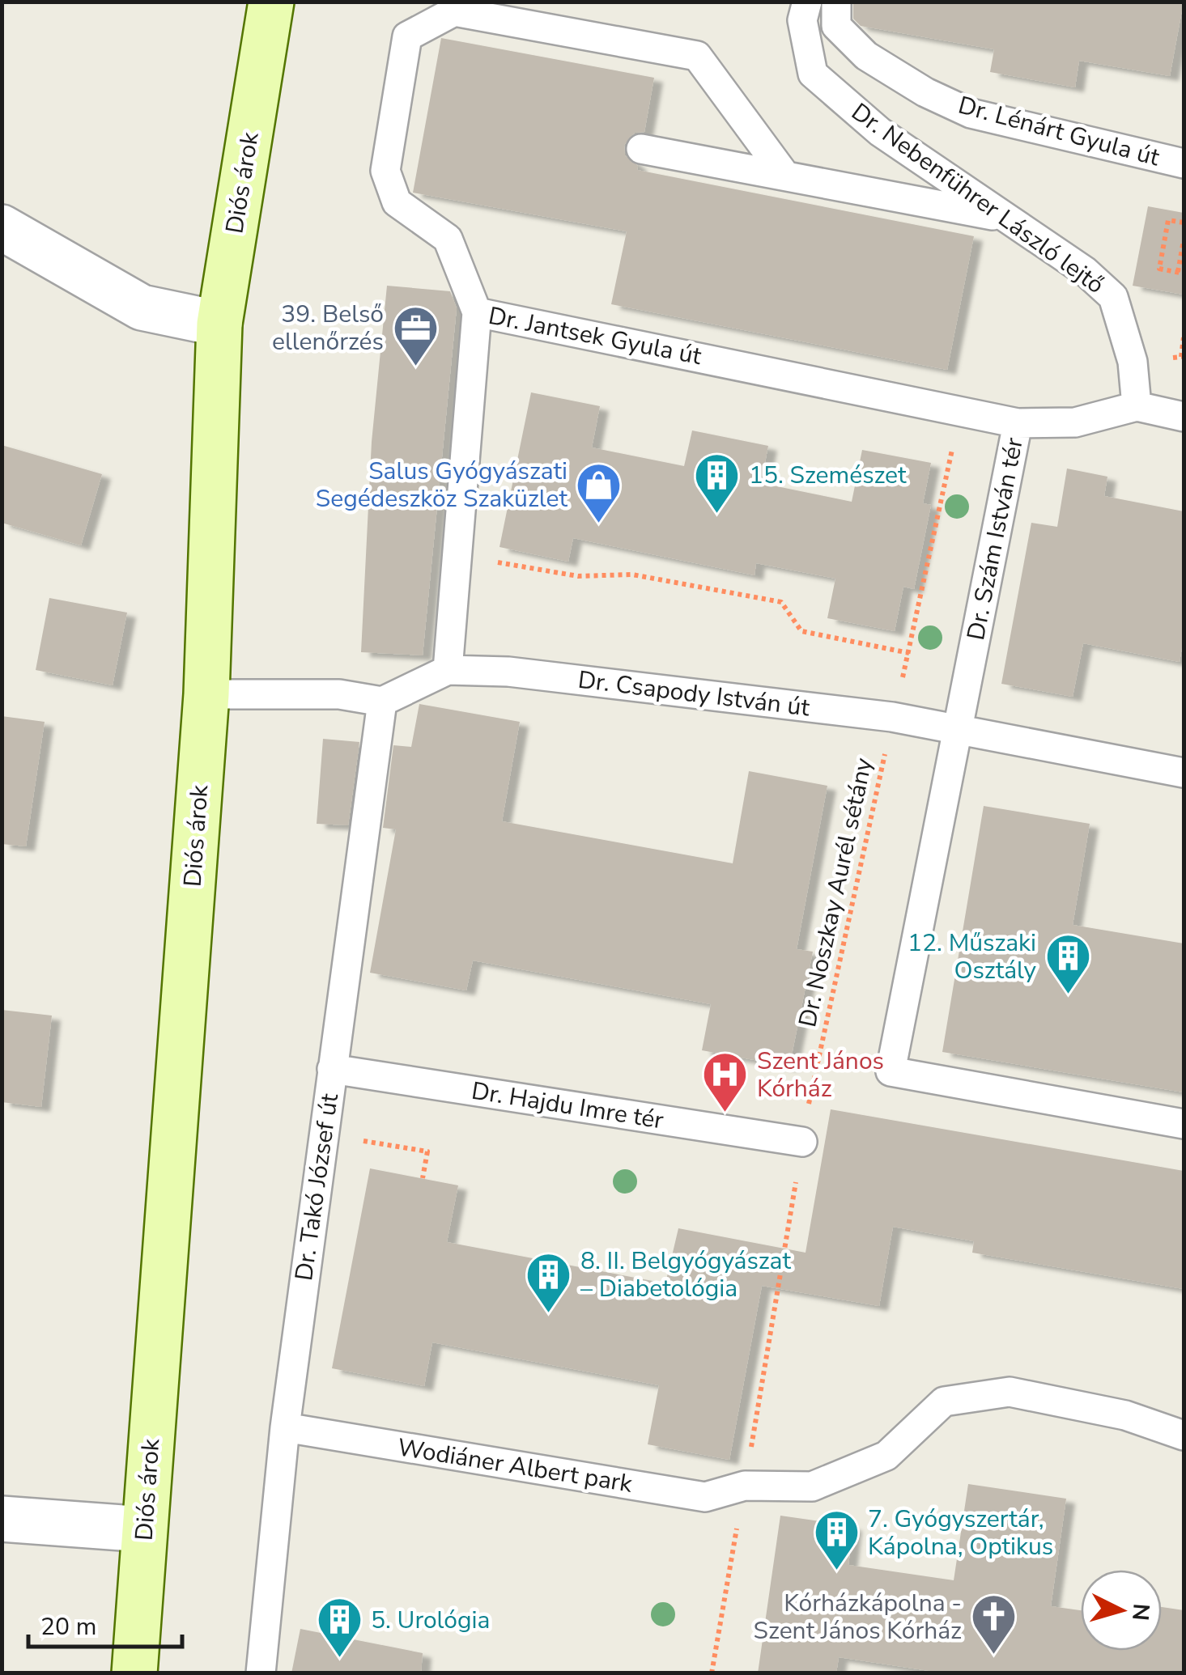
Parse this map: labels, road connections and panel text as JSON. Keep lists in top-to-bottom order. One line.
{"streets":{"street":["Diós árok"],"lane":["Dr. Lénárt Gyula út","Dr. Nebenführer László lejtő","Dr. Jantsek Gyula út","Dr. Szám István tér","Dr. Csapody István út","Dr. Hajdu Imre tér","Dr. Takó József út","Wodiáner Albert park"],"path":["Dr. Noszkay Aurél sétány"]},"crossings":[["Dr. Nebenführer László lejtő","Dr. Szám István tér"],["Dr. Jantsek Gyula út","Dr. Szám István tér"],["Dr. Jantsek Gyula út","Dr. Csapody István út"],["Dr. Jantsek Gyula út","Dr. Noszkay Aurél sétány"],["Dr. Szám István tér","Dr. Csapody István út"],["Dr. Csapody István út","Dr. Noszkay Aurél sétány"],["Dr. Csapody István út","Dr. Takó József út"],["Dr. Noszkay Aurél sétány","Dr. Hajdu Imre tér"],["Dr. Noszkay Aurél sétány","Wodiáner Albert park"],["Dr. Hajdu Imre tér","Dr. Takó József út"],["Dr. Takó József út","Wodiáner Albert park"]],"places":{"office":["39. Belső ellenőrzés"],"building":["15. Szemészet","12. Műszaki Osztály","8. II. Belgyógyászat – Diabetológia","7. Gyógyszertár, Kápolna, Optikus","5. Urológia"],"shop":["Salus Gyógyászati Segédeszköz Szaküzlet"],"hospital":["Szent János Kórház"],"church":["Kórházkápolna - Szent János Kórház"]},"scale_bar":"20 m","north":"right"}
